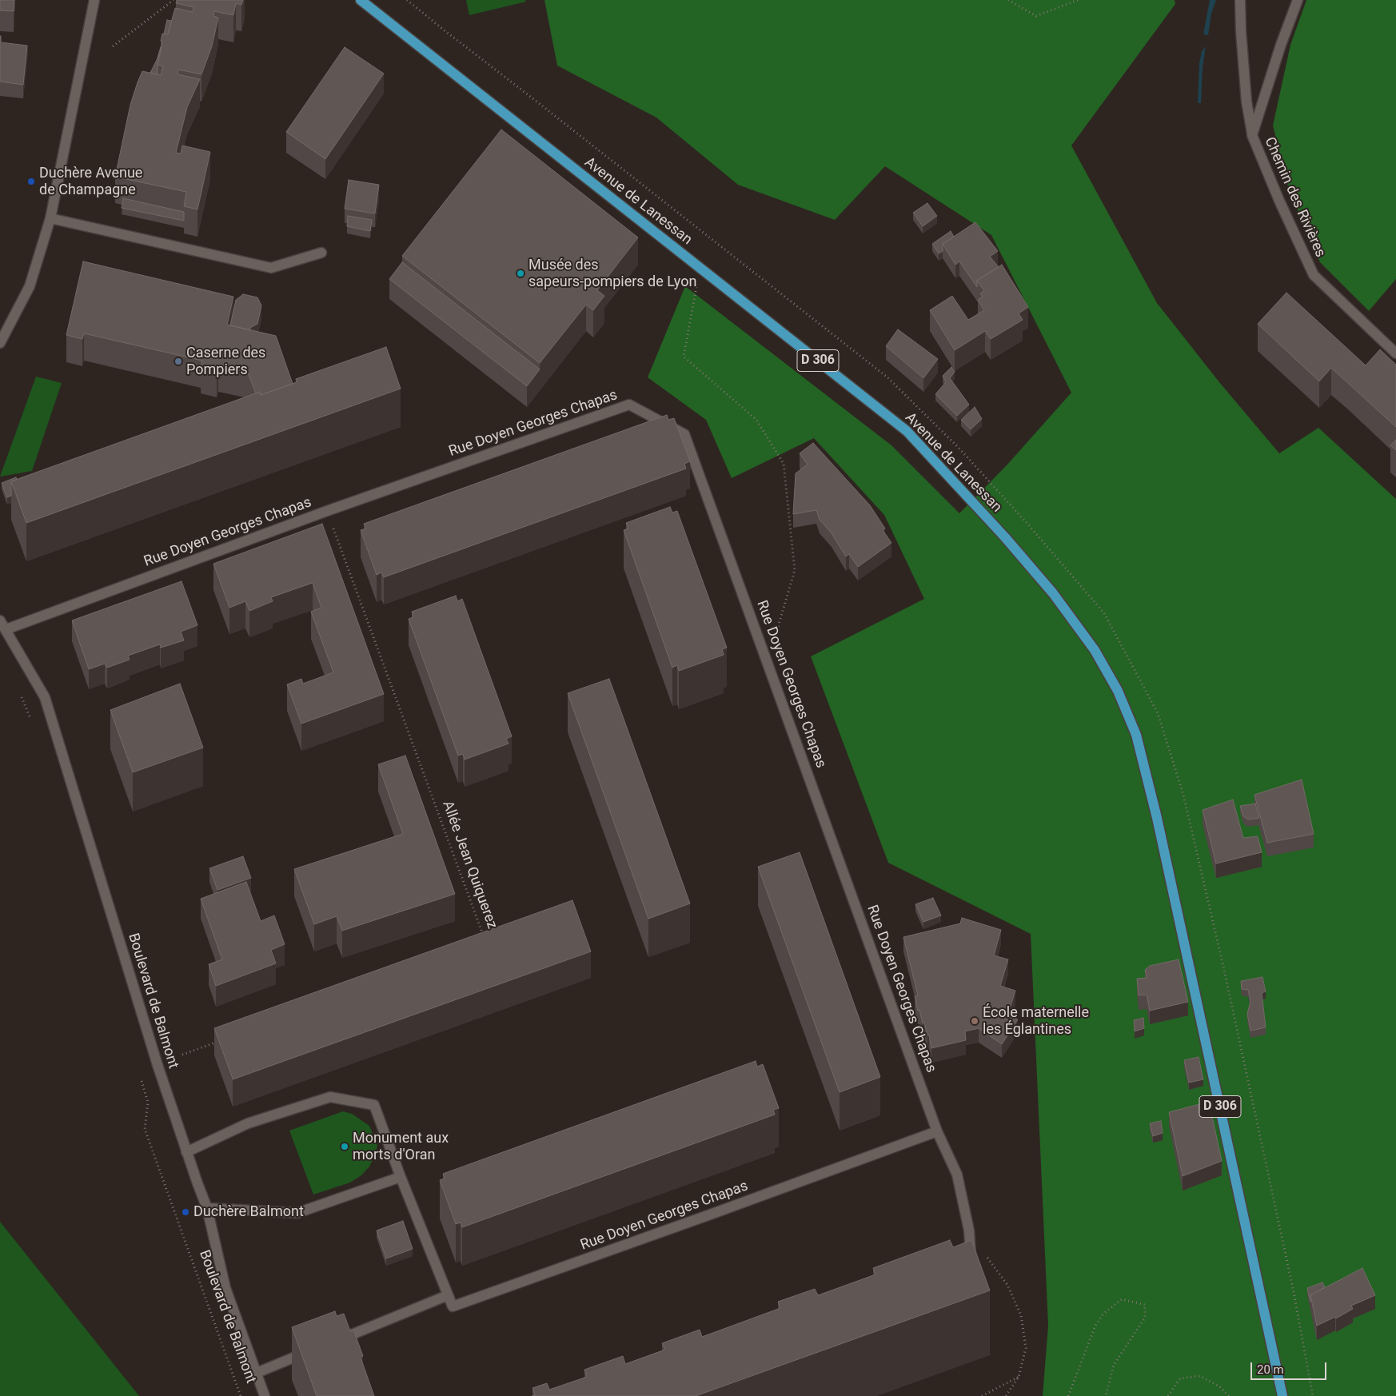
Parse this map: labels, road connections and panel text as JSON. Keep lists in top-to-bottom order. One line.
{"streets":{"main road":["Avenue de Lanessan","D 306"],"street":["Chemin des Rivières","Rue Doyen Georges Chapas","Boulevard de Balmont"],"path":["Allée Jean Quiquerez"]},"crossings":[["Rue Doyen Georges Chapas","Allée Jean Quiquerez"],["Rue Doyen Georges Chapas","Boulevard de Balmont"]],"places":["Duchère Avenue de Champagne","Musée des sapeurs-pompiers de Lyon","Caserne des Pompiers","École maternelle les Églantines","Monument aux morts d'Oran","Duchère Balmont"],"scale_bar":"20 m"}
